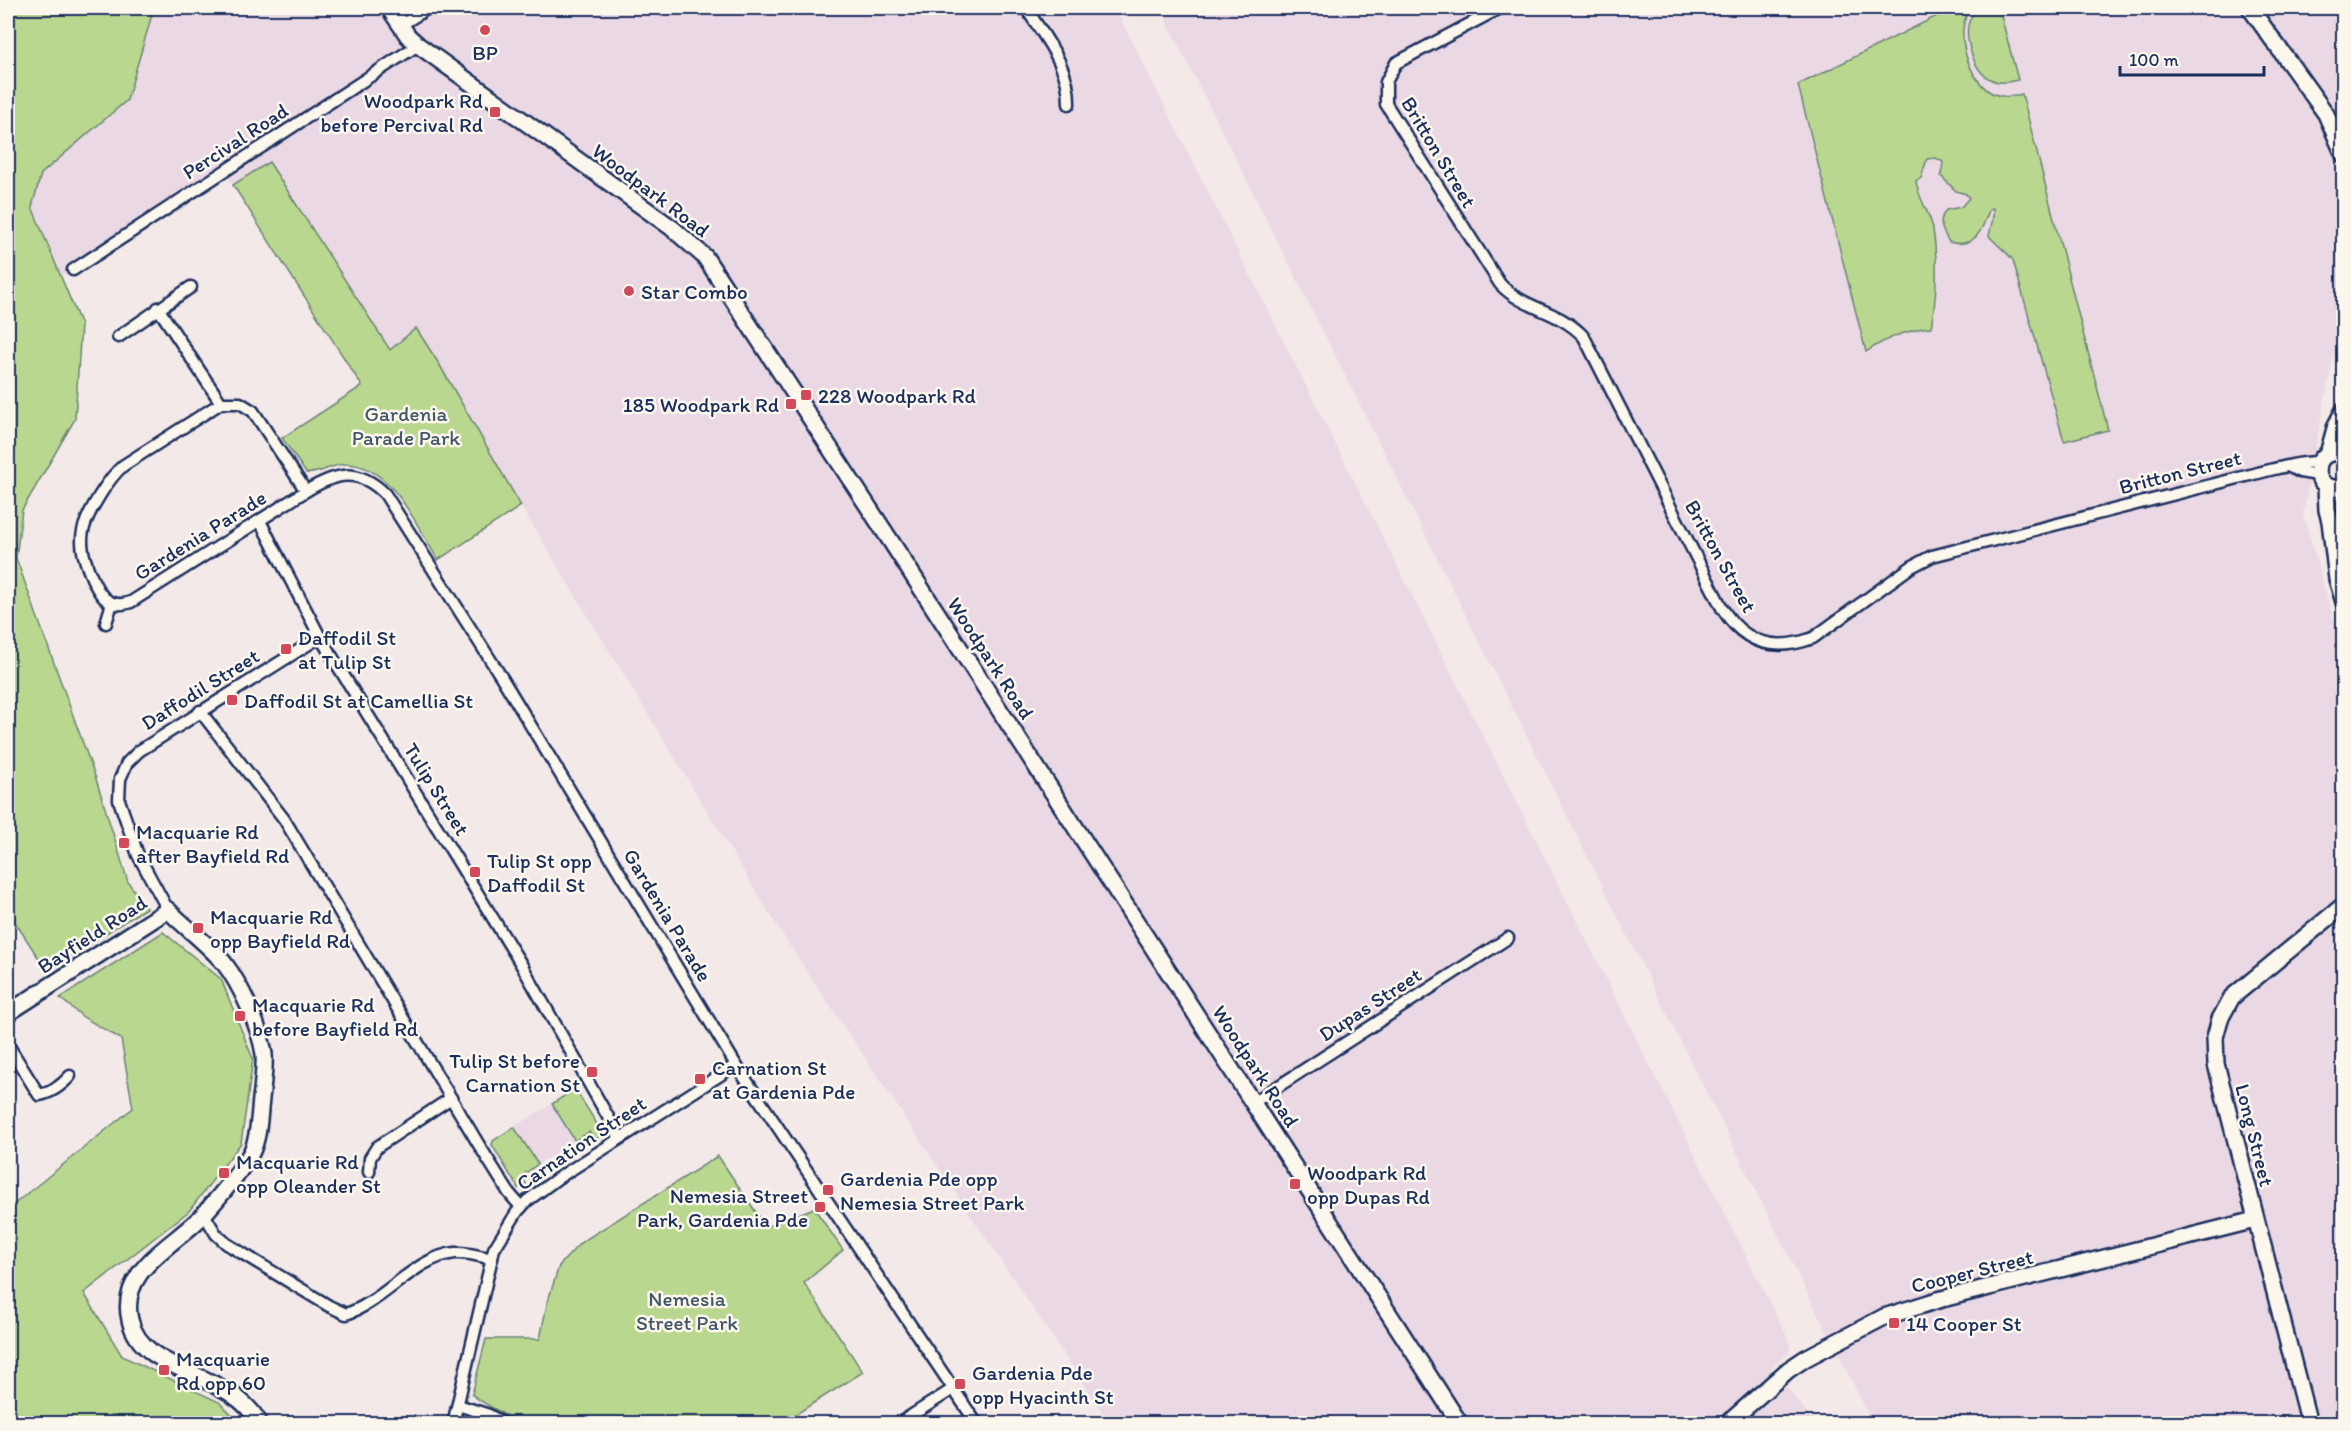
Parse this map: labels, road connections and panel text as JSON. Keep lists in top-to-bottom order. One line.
{"streets":{"street":["Percival Road","Britton Street","Woodpark Road","Gardenia Parade","Daffodil Street","Tulip Street","Bayfield Road","Dupas Street","Long Street","Carnation Street","Cooper Street"]},"crossings":[["Percival Road","Woodpark Road"],["Woodpark Road","Dupas Street"],["Gardenia Parade","Tulip Street"],["Gardenia Parade","Carnation Street"],["Daffodil Street","Tulip Street"],["Daffodil Street","Bayfield Road"],["Tulip Street","Carnation Street"],["Long Street","Cooper Street"]],"parks":["Gardenia Parade Park","Nemesia Street Park"],"places":{"other":["BP","Star Combo"],"transit":["Woodpark Rd before Percival Rd","228 Woodpark Rd","185 Woodpark Rd","Daffodil St at Tulip St","Daffodil St at Camellia St","Macquarie Rd after Bayfield Rd","Tulip St opp Daffodil St","Macquarie Rd opp Bayfield Rd","Macquarie Rd before Bayfield Rd","Tulip St before Carnation St","Carnation St at Gardenia Pde","Macquarie Rd opp Oleander St","Woodpark Rd opp Dupas Rd","Gardenia Pde opp Nemesia Street Park","Nemesia Street Park, Gardenia Pde","14 Cooper St","Macquarie Rd opp 60","Gardenia Pde opp Hyacinth St"]},"scale_bar":"100 m"}
